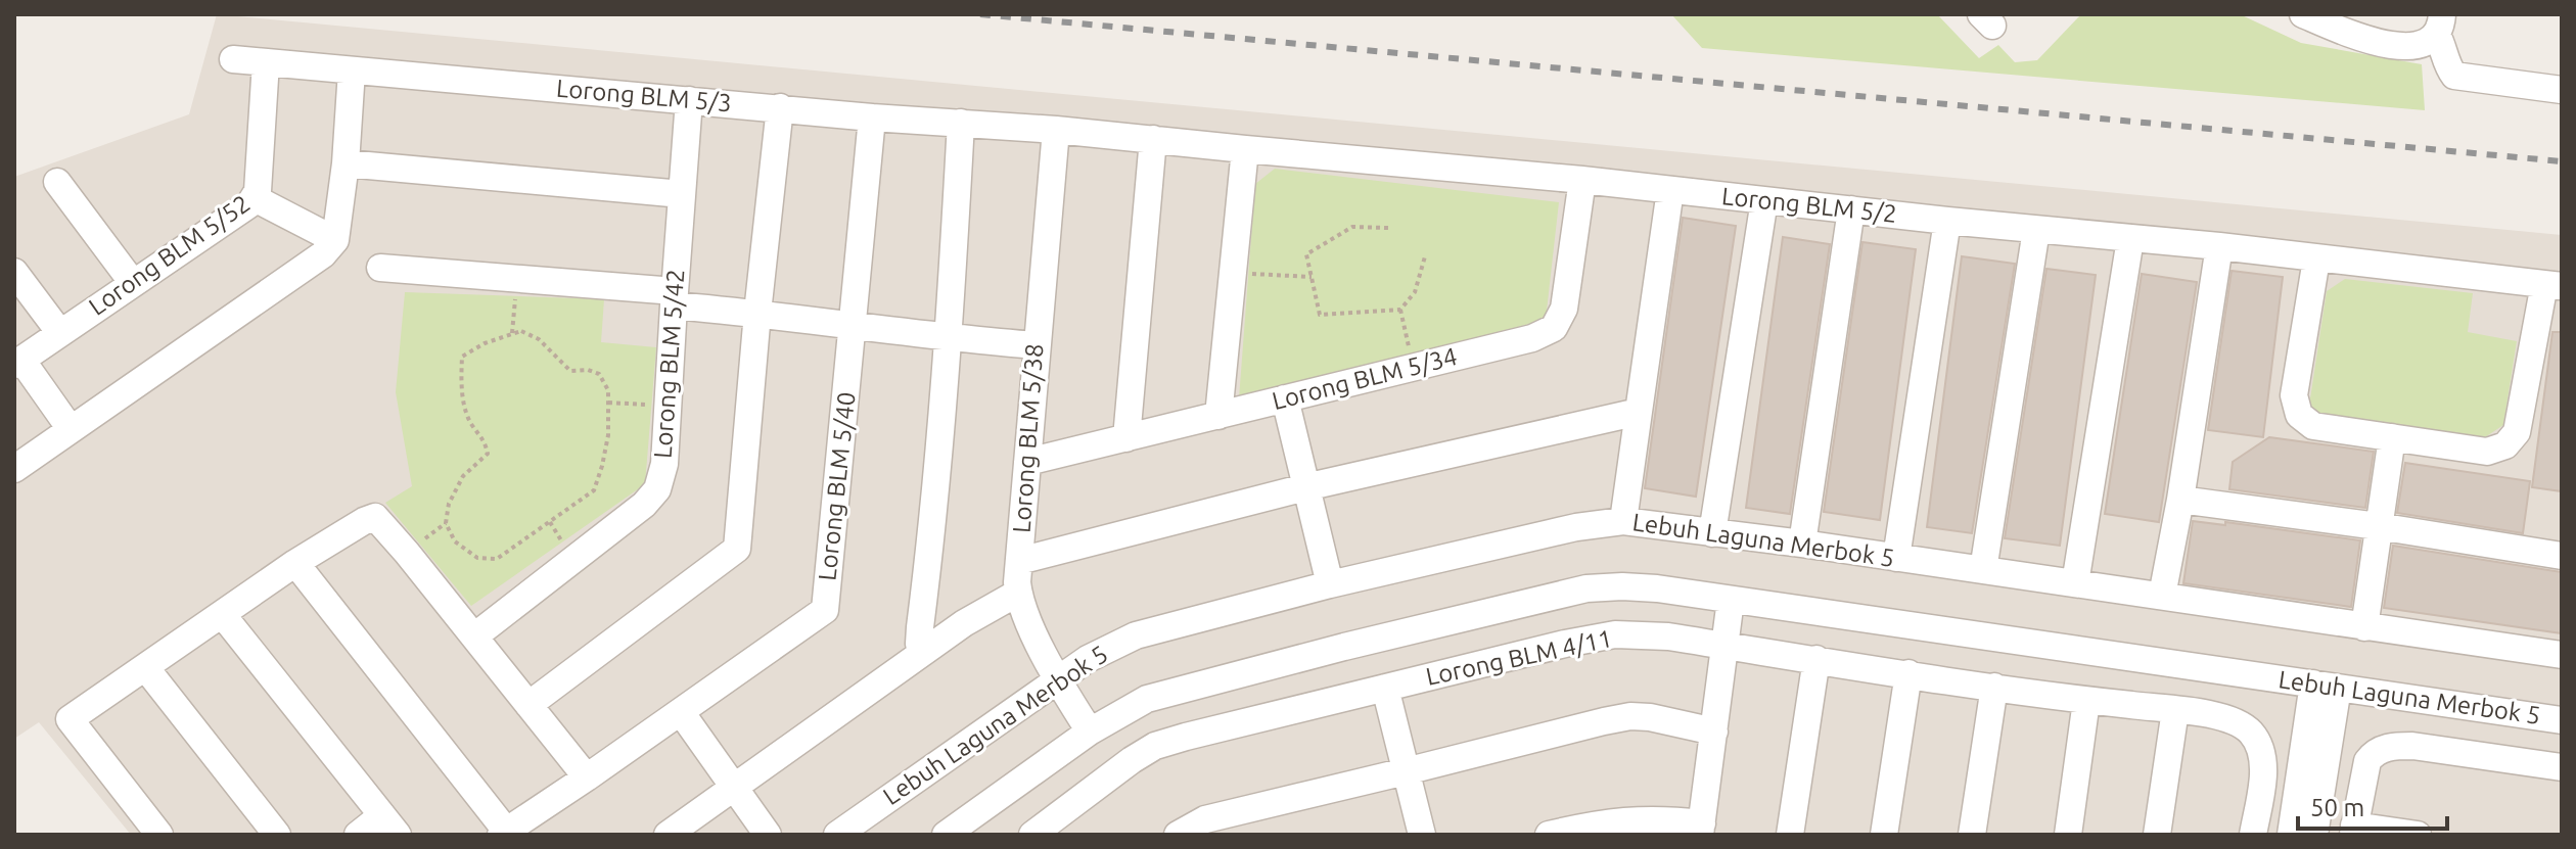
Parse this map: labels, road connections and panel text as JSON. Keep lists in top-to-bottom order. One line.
{"streets":{"street":["Lorong BLM 5/3","Lorong BLM 5/2","Lorong BLM 5/52","Lorong BLM 5/42","Lorong BLM 5/34","Lorong BLM 5/38","Lorong BLM 5/40","Lebuh Laguna Merbok 5","Lorong BLM 4/11"]},"crossings":[["Lorong BLM 5/3","Lorong BLM 5/2"],["Lorong BLM 5/3","Lorong BLM 5/52"],["Lorong BLM 5/3","Lorong BLM 5/42"],["Lorong BLM 5/3","Lorong BLM 5/38"],["Lorong BLM 5/3","Lorong BLM 5/40"],["Lorong BLM 5/2","Lorong BLM 5/34"],["Lorong BLM 5/2","Lorong BLM 5/38"],["Lorong BLM 5/34","Lorong BLM 5/38"],["Lorong BLM 5/38","Lebuh Laguna Merbok 5"]],"scale_bar":"50 m"}
